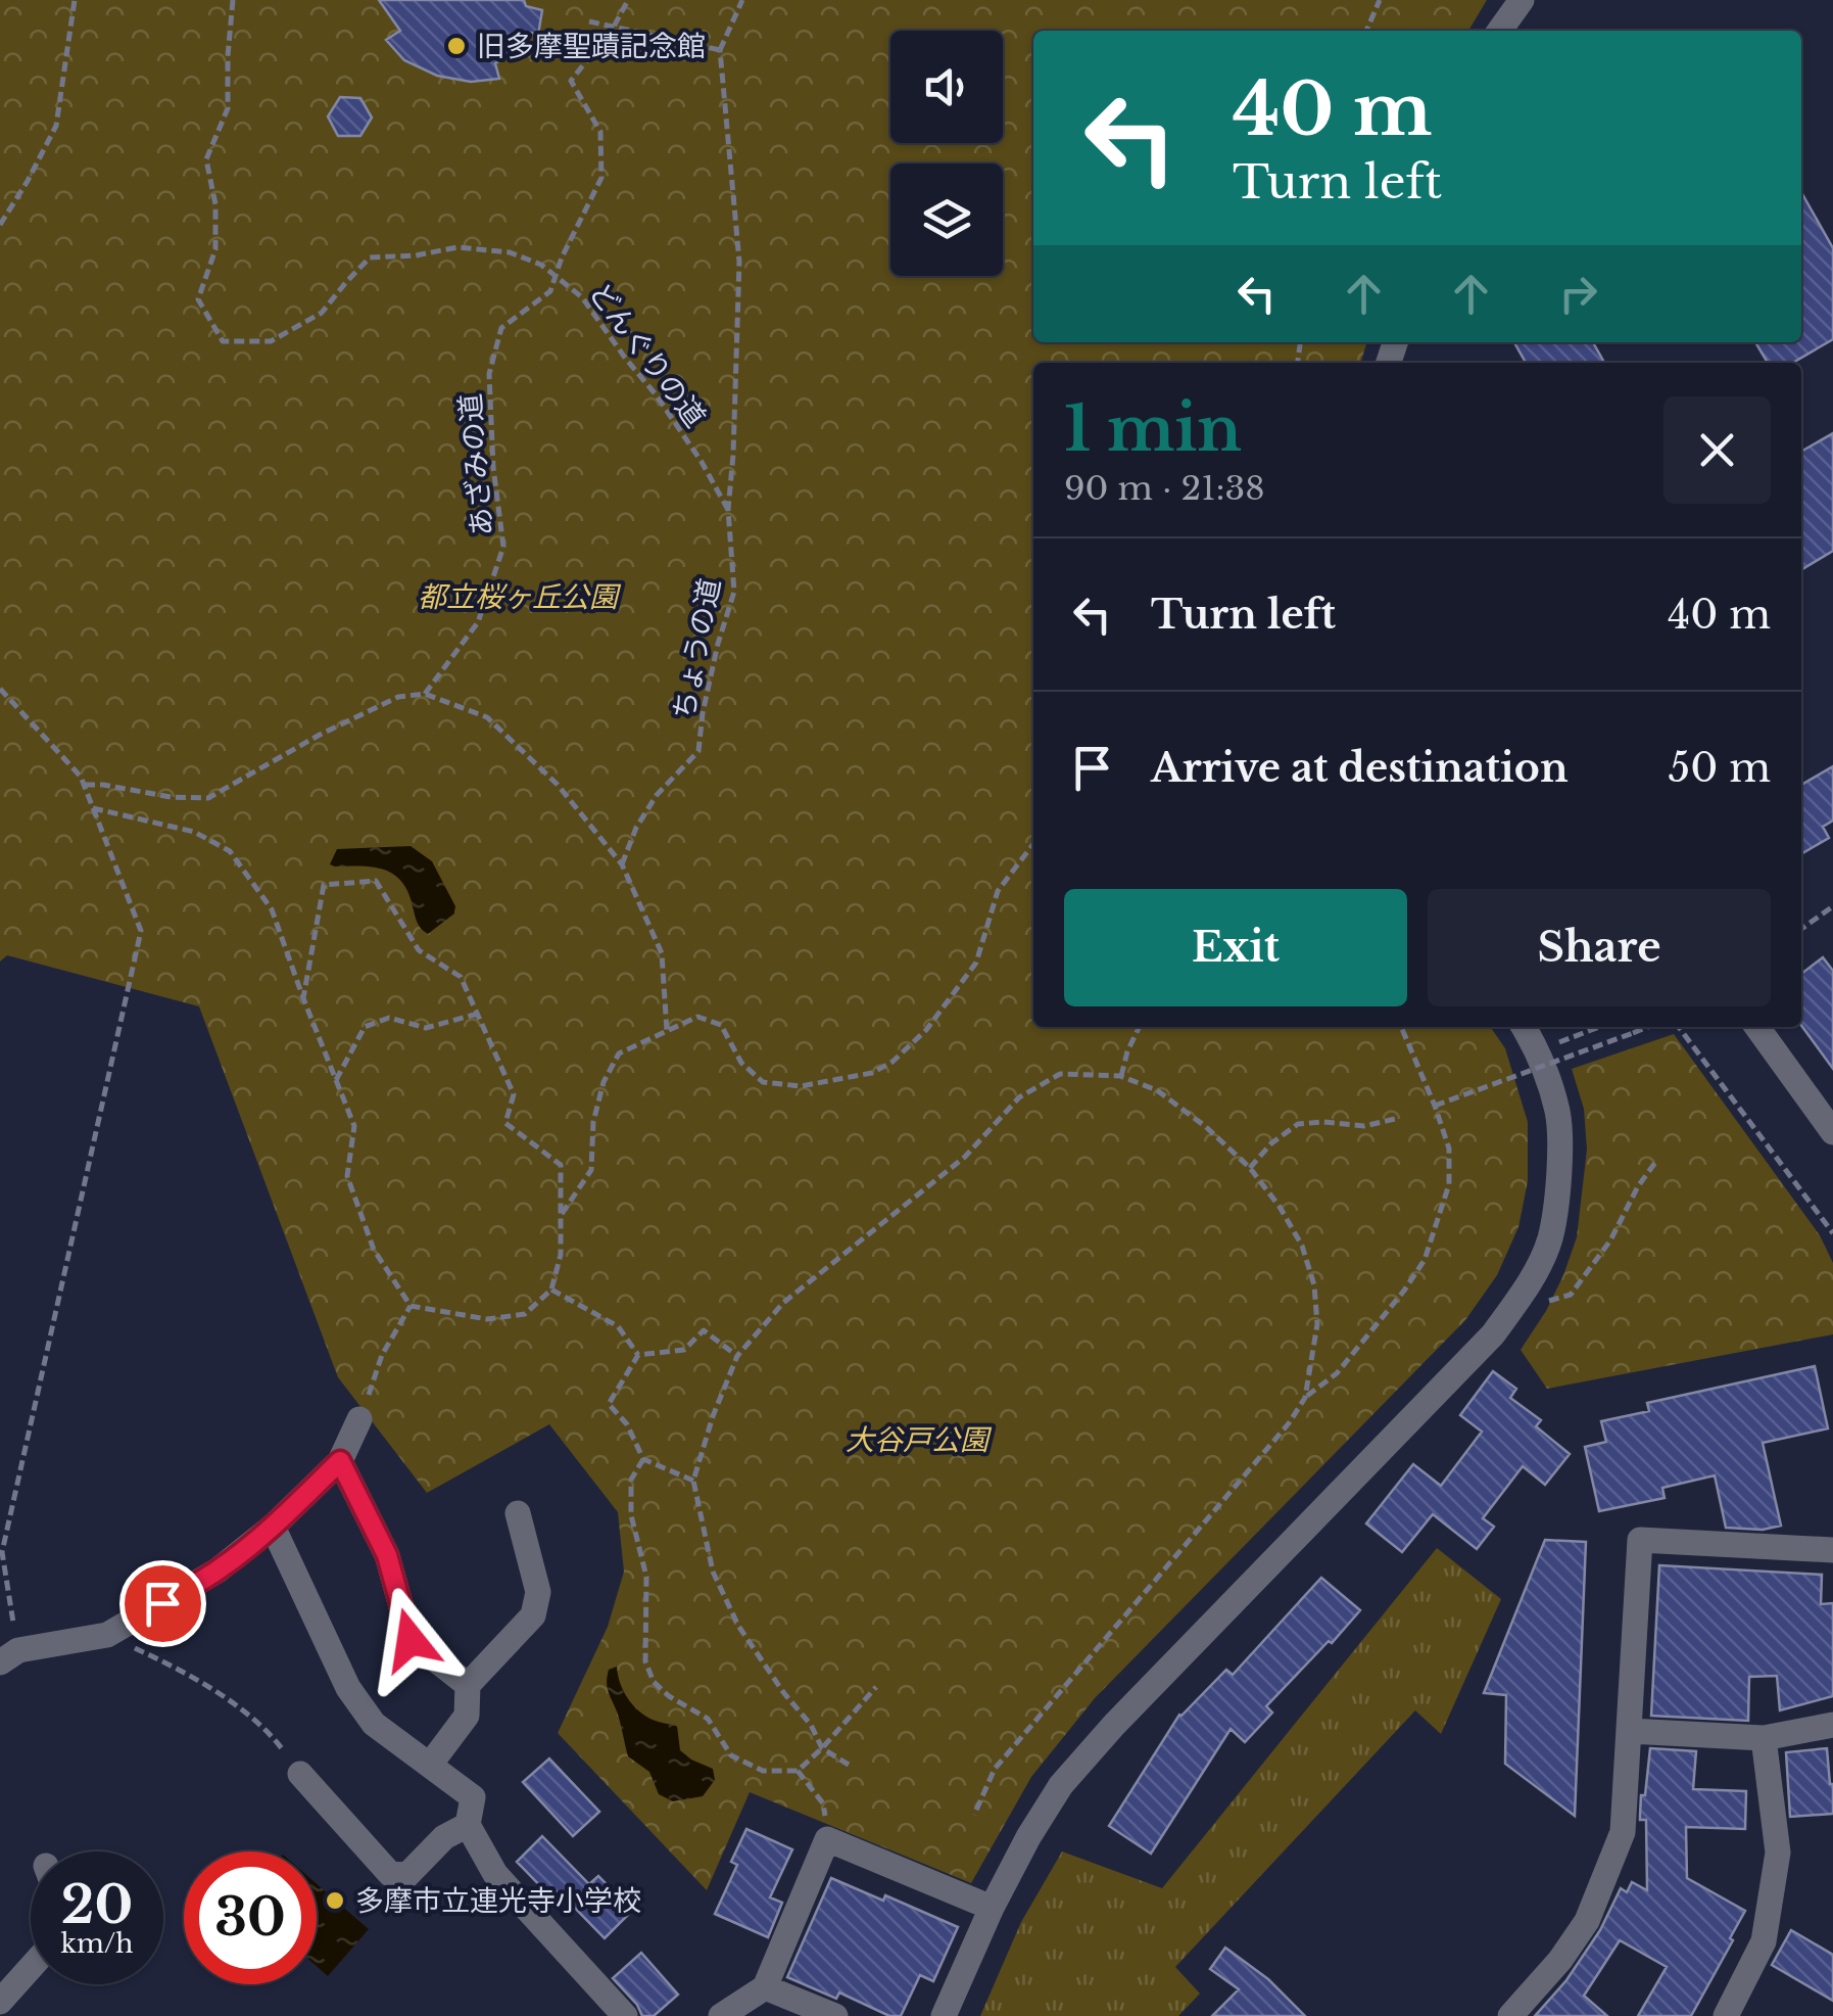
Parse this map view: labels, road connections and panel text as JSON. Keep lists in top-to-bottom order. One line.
{"streets":{"path":["どんぐりの道","あざみの道","ちょうの道"]},"crossings":[["どんぐりの道","あざみの道"],["どんぐりの道","ちょうの道"]],"parks":["都立桜ヶ丘公園","大谷戸公園"],"places":["旧多摩聖蹟記念館","多摩市立連光寺小学校"],"page":{"turn":["40 m","Turn left"],"heading":["1 min","90 m · 21:38"],"list":[{"name":"Turn left","value":"40 m"},{"name":"Arrive at destination","value":"50 m"}],"buttons":["Exit","Share"],"speed":"20 km/h","limit":"30"}}
